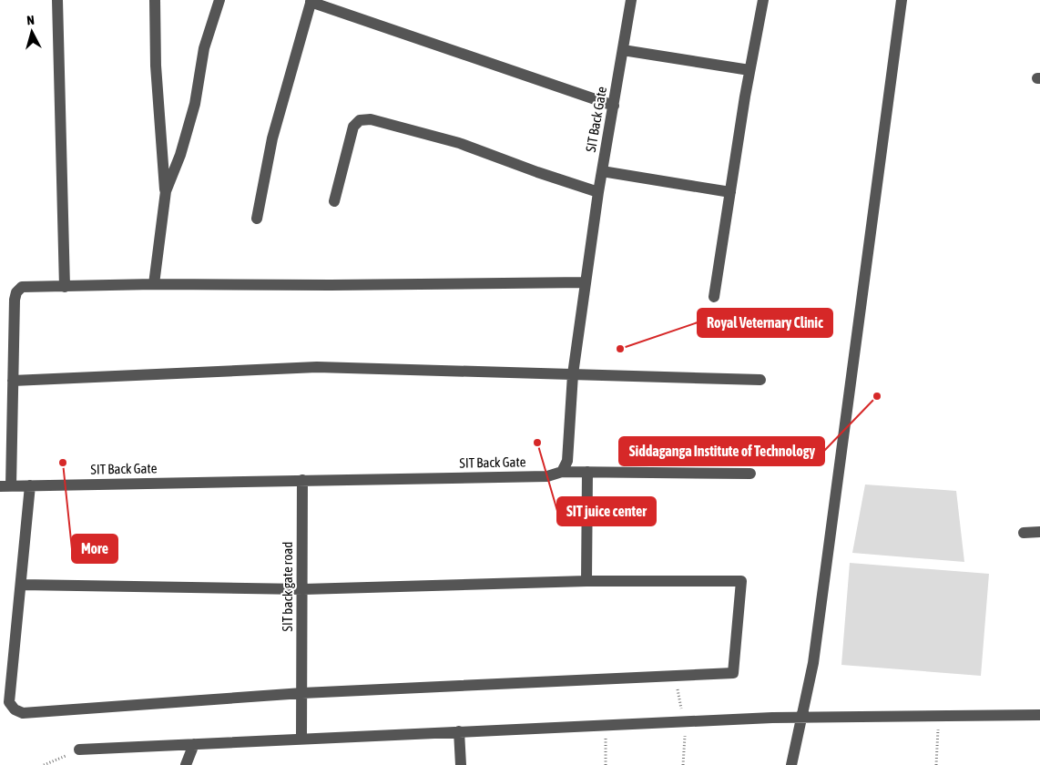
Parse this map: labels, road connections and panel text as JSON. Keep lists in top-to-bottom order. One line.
{"streets":{"street":["SIT Back Gate","SIT back gate road"]},"crossings":[["SIT Back Gate","SIT back gate road"]],"places":["Royal Veternary Clinic","Siddaganga Institute of Technology","SIT juice center","More"],"north":"top"}
